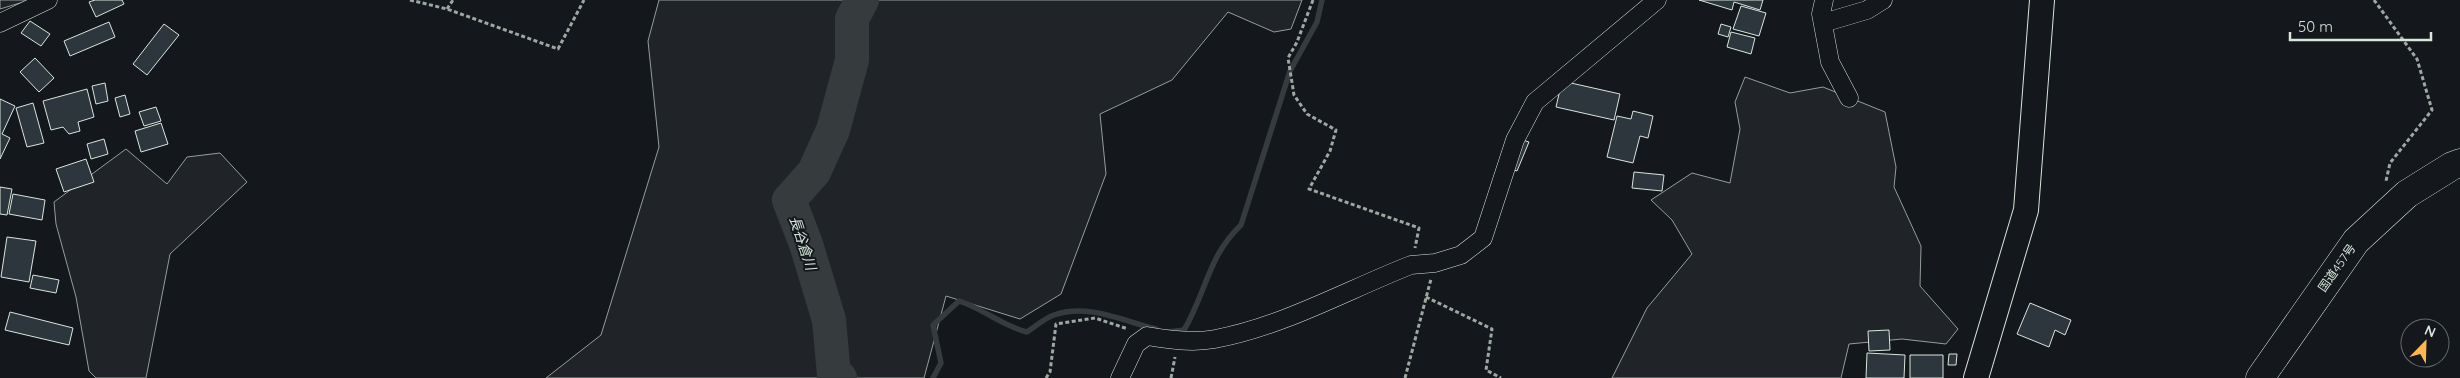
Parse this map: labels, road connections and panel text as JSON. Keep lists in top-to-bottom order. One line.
{"streets":{"highway":["国道457号"]},"water":["長谷倉川"],"scale_bar":"50 m","north":"top right"}
